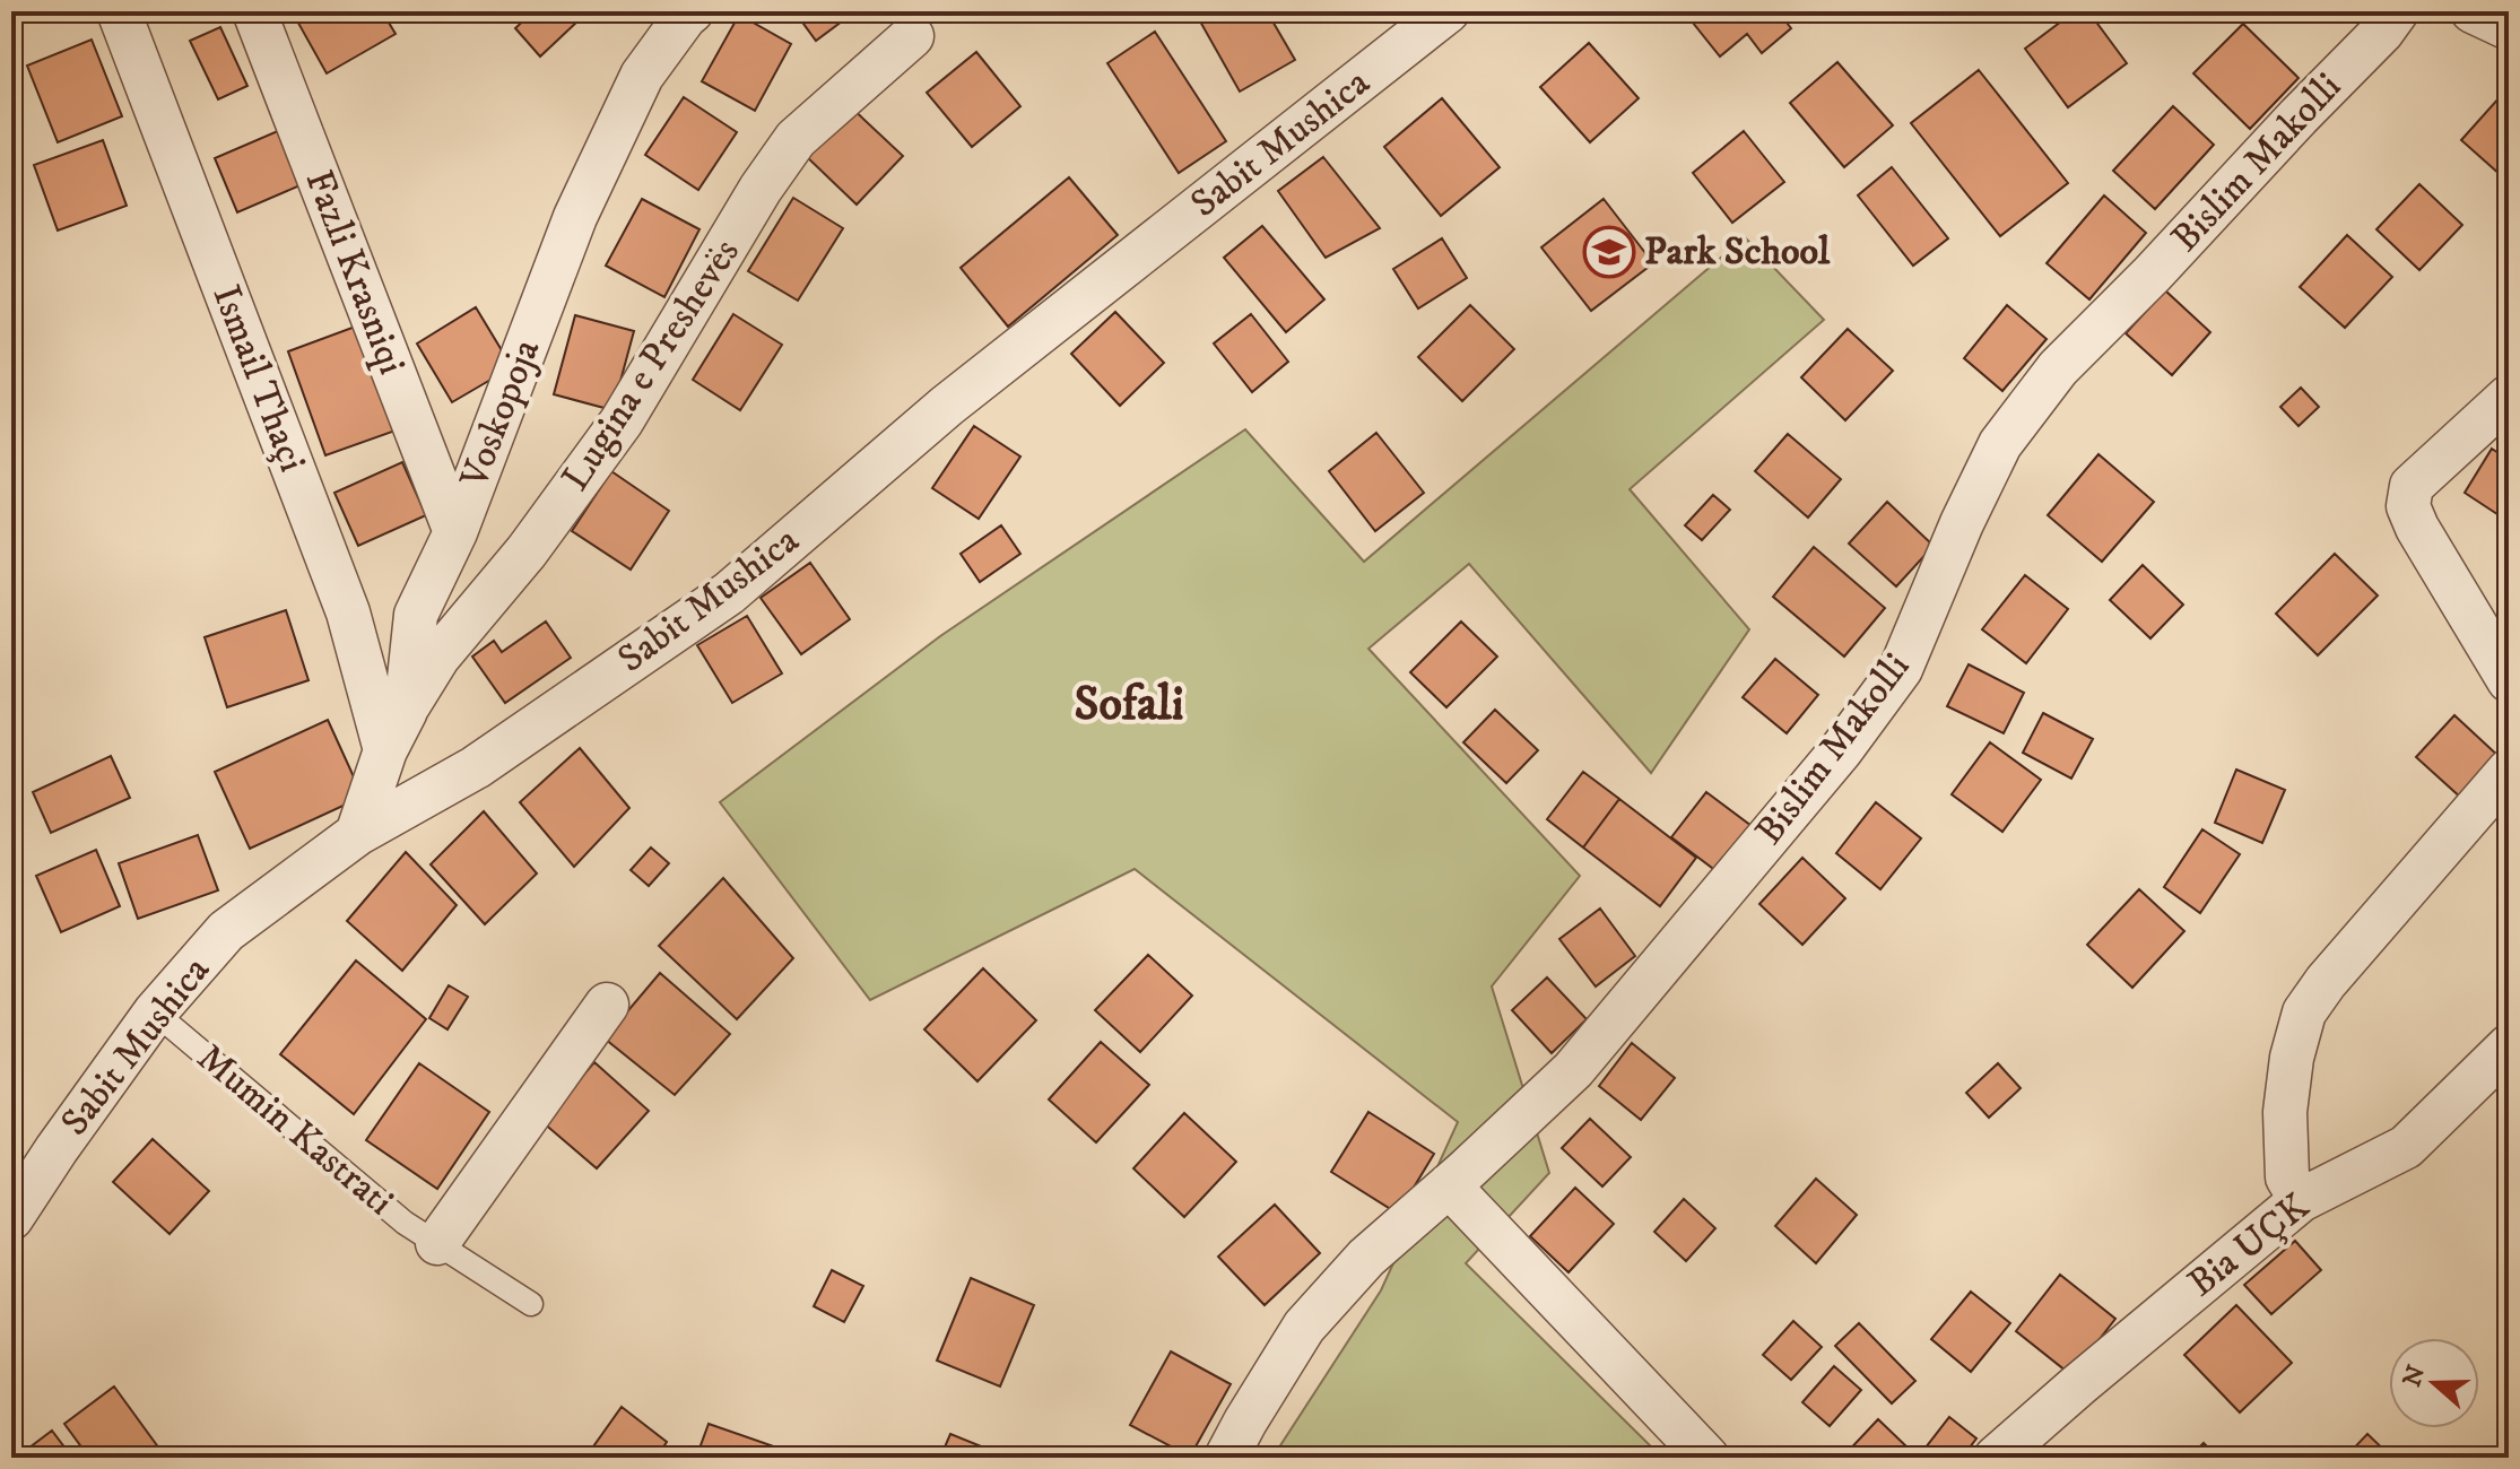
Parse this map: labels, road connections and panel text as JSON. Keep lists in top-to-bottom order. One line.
{"streets":{"street":["Sabit Mushica","Bislim Makolli","Fazli Krasniqi","Lugina e Preshevës","Ismail Thaçi","Voskopoja","Bia UÇK"],"lane":["Mumin Kastrati"]},"crossings":[["Sabit Mushica","Voskopoja"],["Sabit Mushica","Mumin Kastrati"],["Fazli Krasniqi","Voskopoja"],["Lugina e Preshevës","Voskopoja"],["Ismail Thaçi","Voskopoja"]],"districts":["Sofali"],"places":{"school or university":["Park School"]},"north":"left"}
